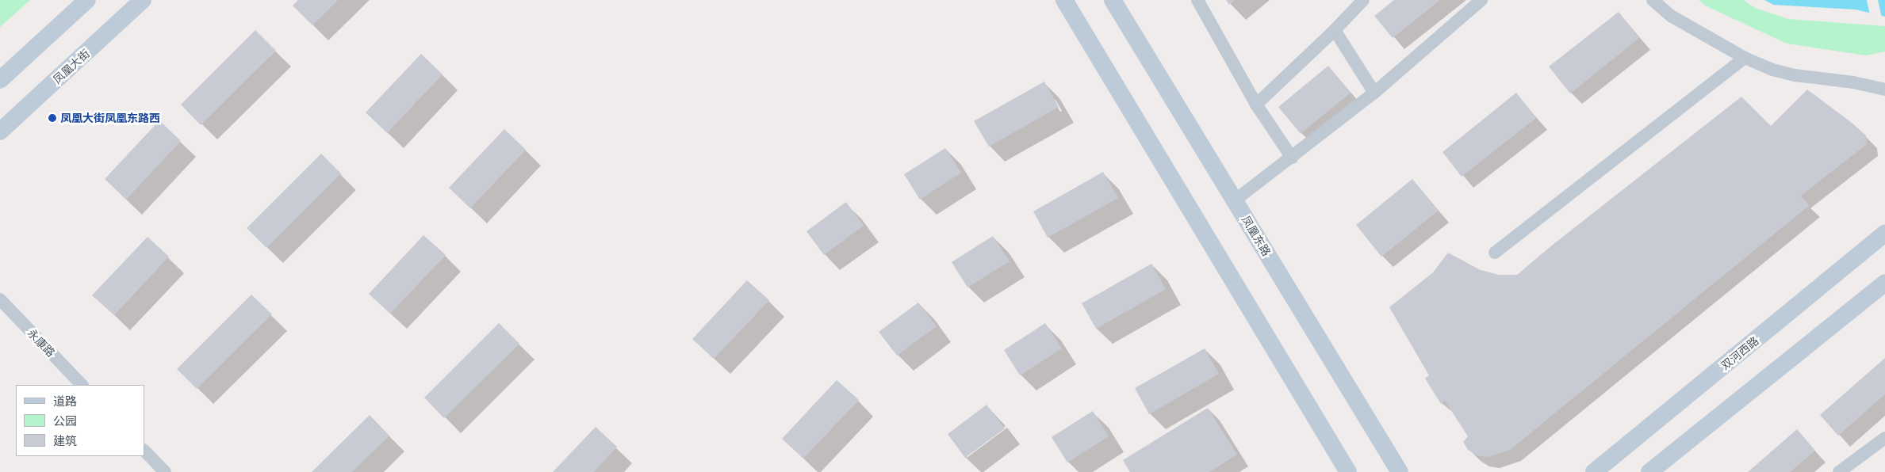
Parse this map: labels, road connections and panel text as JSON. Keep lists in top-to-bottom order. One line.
{"streets":{"street":["凤凰大街","凤凰东路","永康路","双河西路"]},"places":["凤凰大街凤凰东路西"],"legend":["道路","公园","建筑"]}
